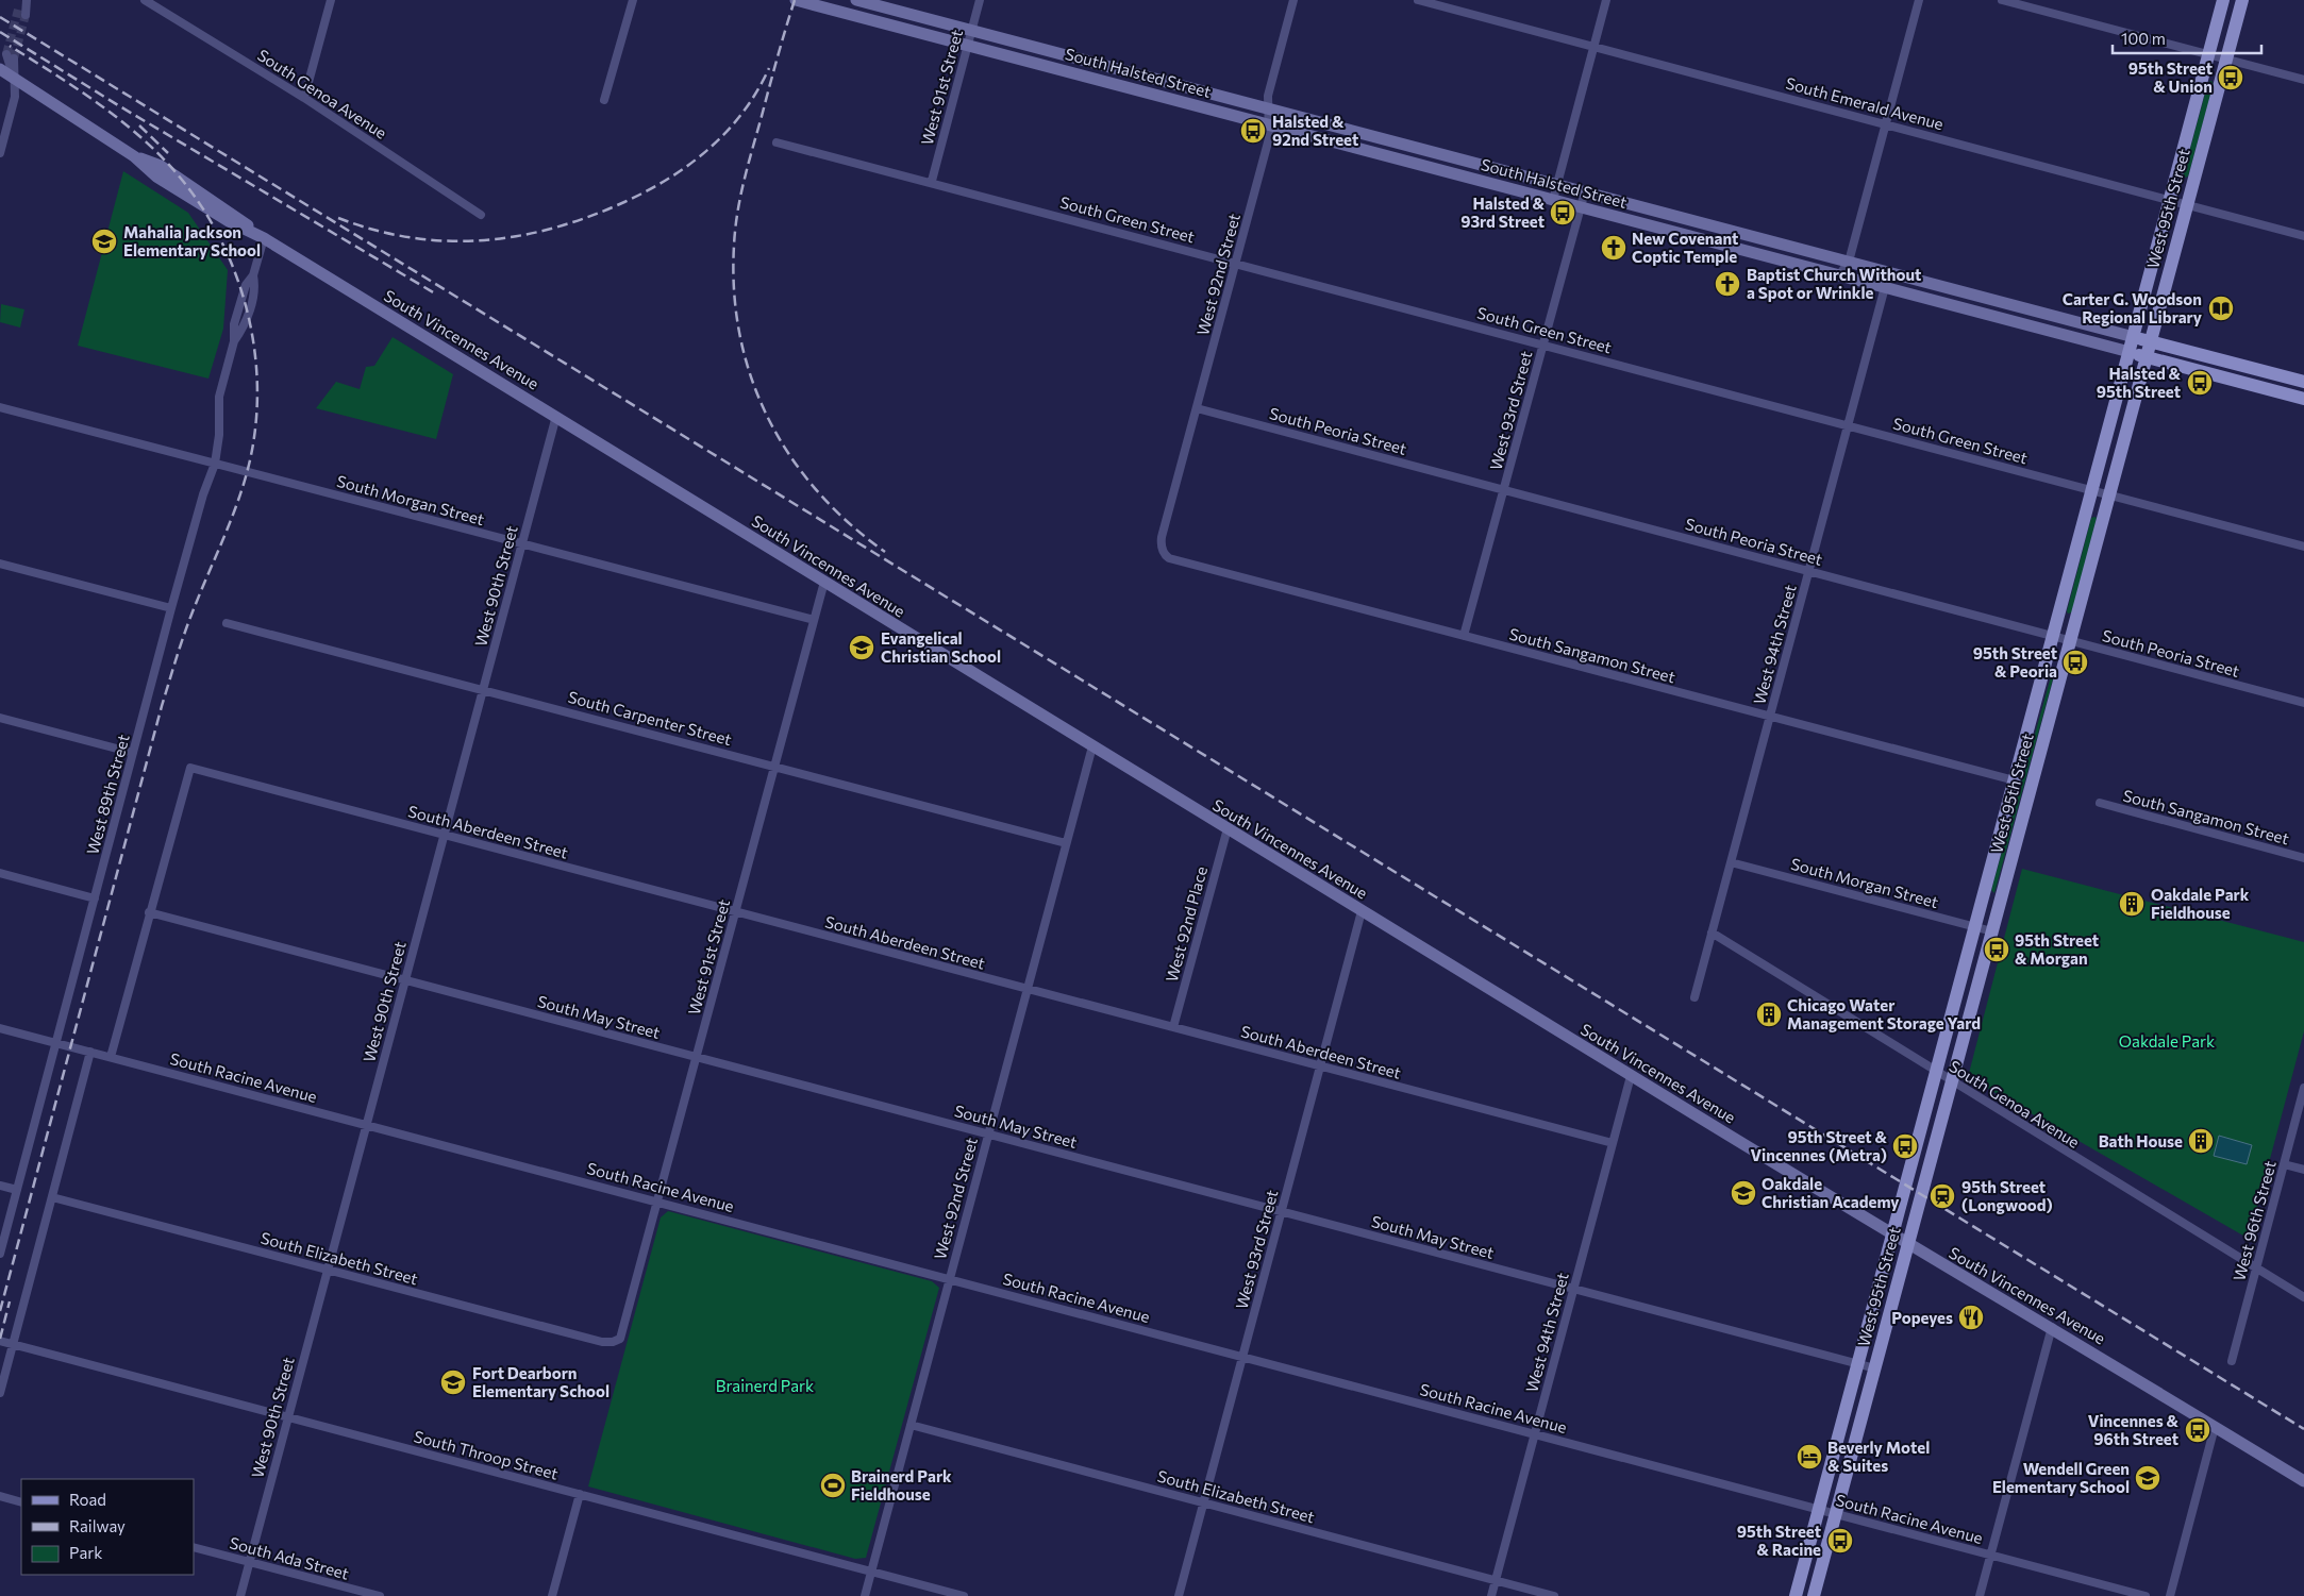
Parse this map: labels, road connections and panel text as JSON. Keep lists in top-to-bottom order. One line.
{"streets":{"main road":["South Halsted Street","West 95th Street","South Vincennes Avenue"],"street":["West 91st Street","South Genoa Avenue","South Emerald Avenue","South Green Street","West 92nd Street","West 93rd Street","South Peoria Street","South Morgan Street","West 90th Street","West 94th Street","South Sangamon Street","South Carpenter Street","West 89th Street","South Aberdeen Street","West 92nd Place","South May Street","South Racine Avenue","West 96th Street","South Elizabeth Street","South Throop Street","South Ada Street"]},"crossings":[["South Halsted Street","West 91st Street"],["South Halsted Street","West 95th Street"],["South Halsted Street","West 92nd Street"],["South Halsted Street","West 93rd Street"],["South Halsted Street","West 94th Street"],["West 91st Street","South Green Street"],["West 91st Street","South Vincennes Avenue"],["West 91st Street","South Morgan Street"],["West 91st Street","South Carpenter Street"],["West 91st Street","South Aberdeen Street"],["West 91st Street","South May Street"],["West 91st Street","South Racine Avenue"],["West 91st Street","South Elizabeth Street"],["South Genoa Avenue","West 95th Street"],["South Genoa Avenue","West 94th Street"],["South Genoa Avenue","West 96th Street"],["South Emerald Avenue","West 95th Street"],["West 95th Street","South Green Street"],["West 95th Street","South Vincennes Avenue"],["West 95th Street","South Peoria Street"],["West 95th Street","South Morgan Street"],["West 95th Street","South Sangamon Street"],["West 95th Street","South May Street"],["West 95th Street","South Racine Avenue"],["South Green Street","West 92nd Street"],["South Green Street","West 93rd Street"],["South Green Street","West 94th Street"],["West 92nd Street","South Vincennes Avenue"],["West 92nd Street","South Peoria Street"],["West 92nd Street","South Sangamon Street"],["West 92nd Street","South Carpenter Street"],["West 92nd Street","South Aberdeen Street"],["West 92nd Street","South May Street"],["West 92nd Street","South Racine Avenue"],["West 92nd Street","South Elizabeth Street"],["West 92nd Street","South Throop Street"],["South Vincennes Avenue","West 93rd Street"],["South Vincennes Avenue","West 90th Street"],["South Vincennes Avenue","West 94th Street"],["South Vincennes Avenue","West 89th Street"],["South Vincennes Avenue","West 92nd Place"],["West 93rd Street","South Peoria Street"],["West 93rd Street","South Sangamon Street"],["West 93rd Street","South Aberdeen Street"],["West 93rd Street","South May Street"],["West 93rd Street","South Racine Avenue"],["West 93rd Street","South Elizabeth Street"],["South Peoria Street","West 94th Street"],["South Morgan Street","West 90th Street"],["South Morgan Street","West 94th Street"],["South Morgan Street","West 89th Street"],["West 90th Street","South Carpenter Street"],["West 90th Street","South Aberdeen Street"],["West 90th Street","South May Street"],["West 90th Street","South Racine Avenue"],["West 90th Street","South Elizabeth Street"],["West 90th Street","South Throop Street"],["West 90th Street","South Ada Street"],["West 94th Street","South Sangamon Street"],["West 94th Street","South Aberdeen Street"],["West 94th Street","South May Street"],["West 94th Street","South Racine Avenue"],["West 94th Street","South Elizabeth Street"],["West 89th Street","South Racine Avenue"],["South Aberdeen Street","West 92nd Place"],["South Aberdeen Street","South May Street"]],"parks":["Oakdale Park","Brainerd Park"],"places":{"bus stop":["95th Street & Union","Halsted & 92nd Street","Halsted & 93rd Street","Halsted & 95th Street","95th Street & Peoria","95th Street & Morgan","95th Street & Vincennes (Metra)","Vincennes & 96th Street","95th Street & Racine"],"school or university":["Mahalia Jackson Elementary School","Evangelical Christian School","Oakdale Christian Academy","Fort Dearborn Elementary School","Wendell Green Elementary School"],"church":["New Covenant Coptic Temple","Baptist Church Without a Spot or Wrinkle"],"library":["Carter G. Woodson Regional Library"],"building":["Oakdale Park Fieldhouse","Chicago Water Management Storage Yard","Bath House"],"station":["95th Street (Longwood)"],"restaurant":["Popeyes"],"hotel":["Beverly Motel & Suites"],"sports":["Brainerd Park Fieldhouse"]},"legend":["Road","Railway","Park"],"scale_bar":"100 m"}
